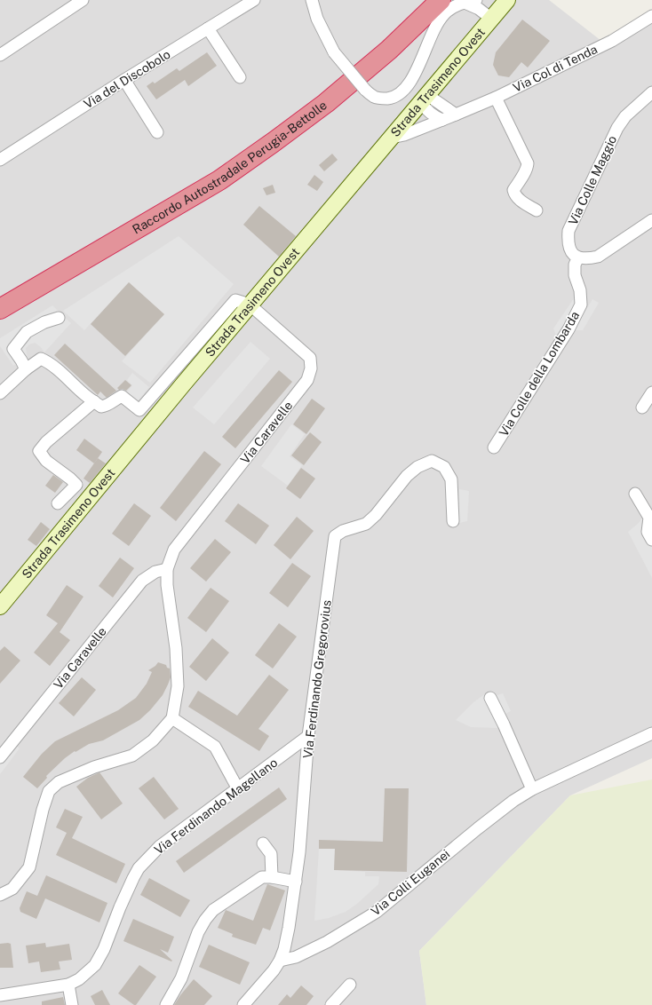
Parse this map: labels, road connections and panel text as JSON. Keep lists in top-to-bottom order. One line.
{"streets":{"highway":["Raccordo Autostradale Perugia-Bettolle"],"main road":["Strada Trasimeno Ovest"],"street":["Via Col di Tenda","Via del Discobolo","Via Colle Maggio","Via Colle della Lombarda","Via Caravelle","Via Ferdinando Gregorovius","Via Ferdinando Magellano","Via Colli Euganei"]},"crossings":[["Via Col di Tenda","Strada Trasimeno Ovest"],["Strada Trasimeno Ovest","Via Caravelle"],["Via Colle Maggio","Via Colle della Lombarda"],["Via Ferdinando Gregorovius","Via Ferdinando Magellano"],["Via Ferdinando Gregorovius","Via Colli Euganei"]]}
